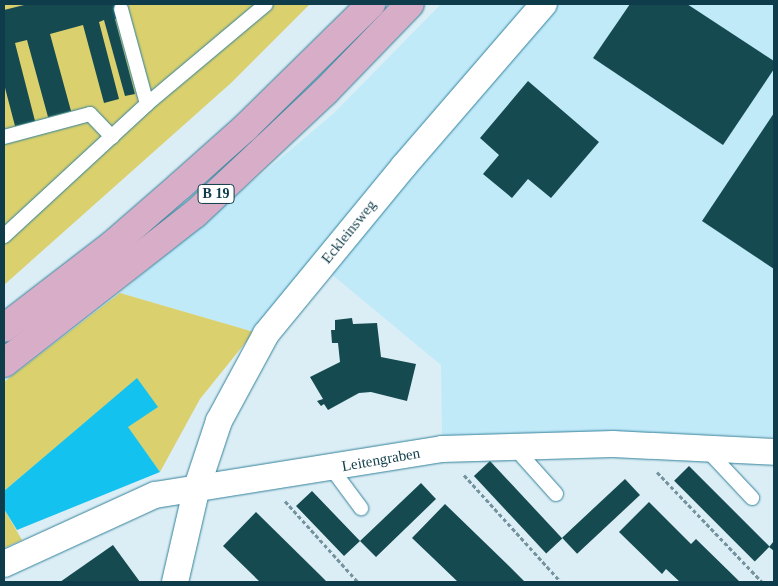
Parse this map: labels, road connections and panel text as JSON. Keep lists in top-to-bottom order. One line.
{"streets":{"main road":["B 19"],"street":["Eckleinsweg","Leitengraben"]},"crossings":[["Eckleinsweg","Leitengraben"]]}
